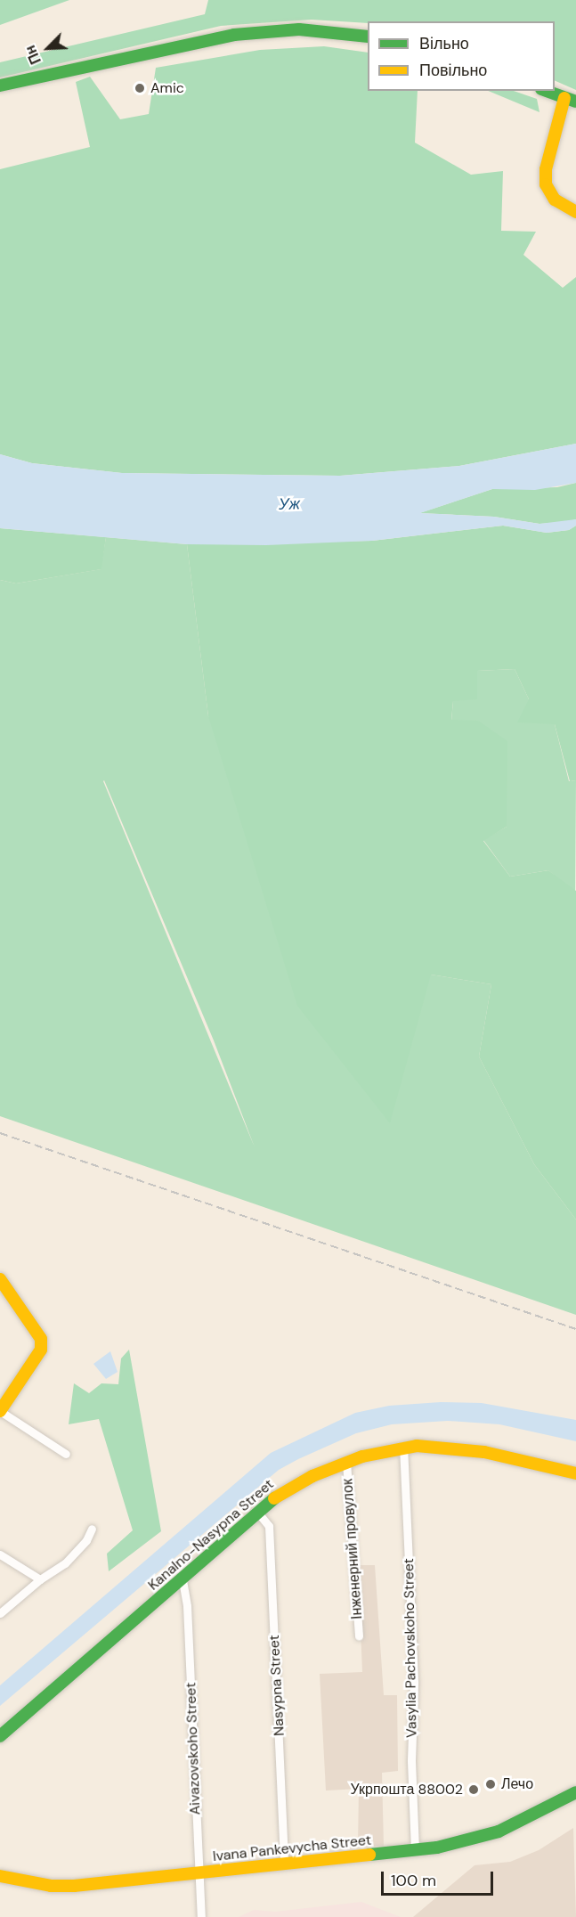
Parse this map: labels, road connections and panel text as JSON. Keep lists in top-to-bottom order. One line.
{"streets":{"main road":["Kanalno-Nasypna Street","Ivana Pankevycha Street"],"street":["Інженерний провулок","Vasylia Pachovskoho Street","Nasypna Street","Aivazovskoho Street"]},"crossings":[["Kanalno-Nasypna Street","Інженерний провулок"],["Kanalno-Nasypna Street","Vasylia Pachovskoho Street"],["Kanalno-Nasypna Street","Nasypna Street"],["Kanalno-Nasypna Street","Aivazovskoho Street"],["Vasylia Pachovskoho Street","Ivana Pankevycha Street"],["Nasypna Street","Ivana Pankevycha Street"],["Aivazovskoho Street","Ivana Pankevycha Street"]],"water":["Уж"],"places":["Amic","Лечо","Укрпошта 88002"],"legend":["Вільно","Повільно"],"scale_bar":"100 m","north":"bottom left"}
